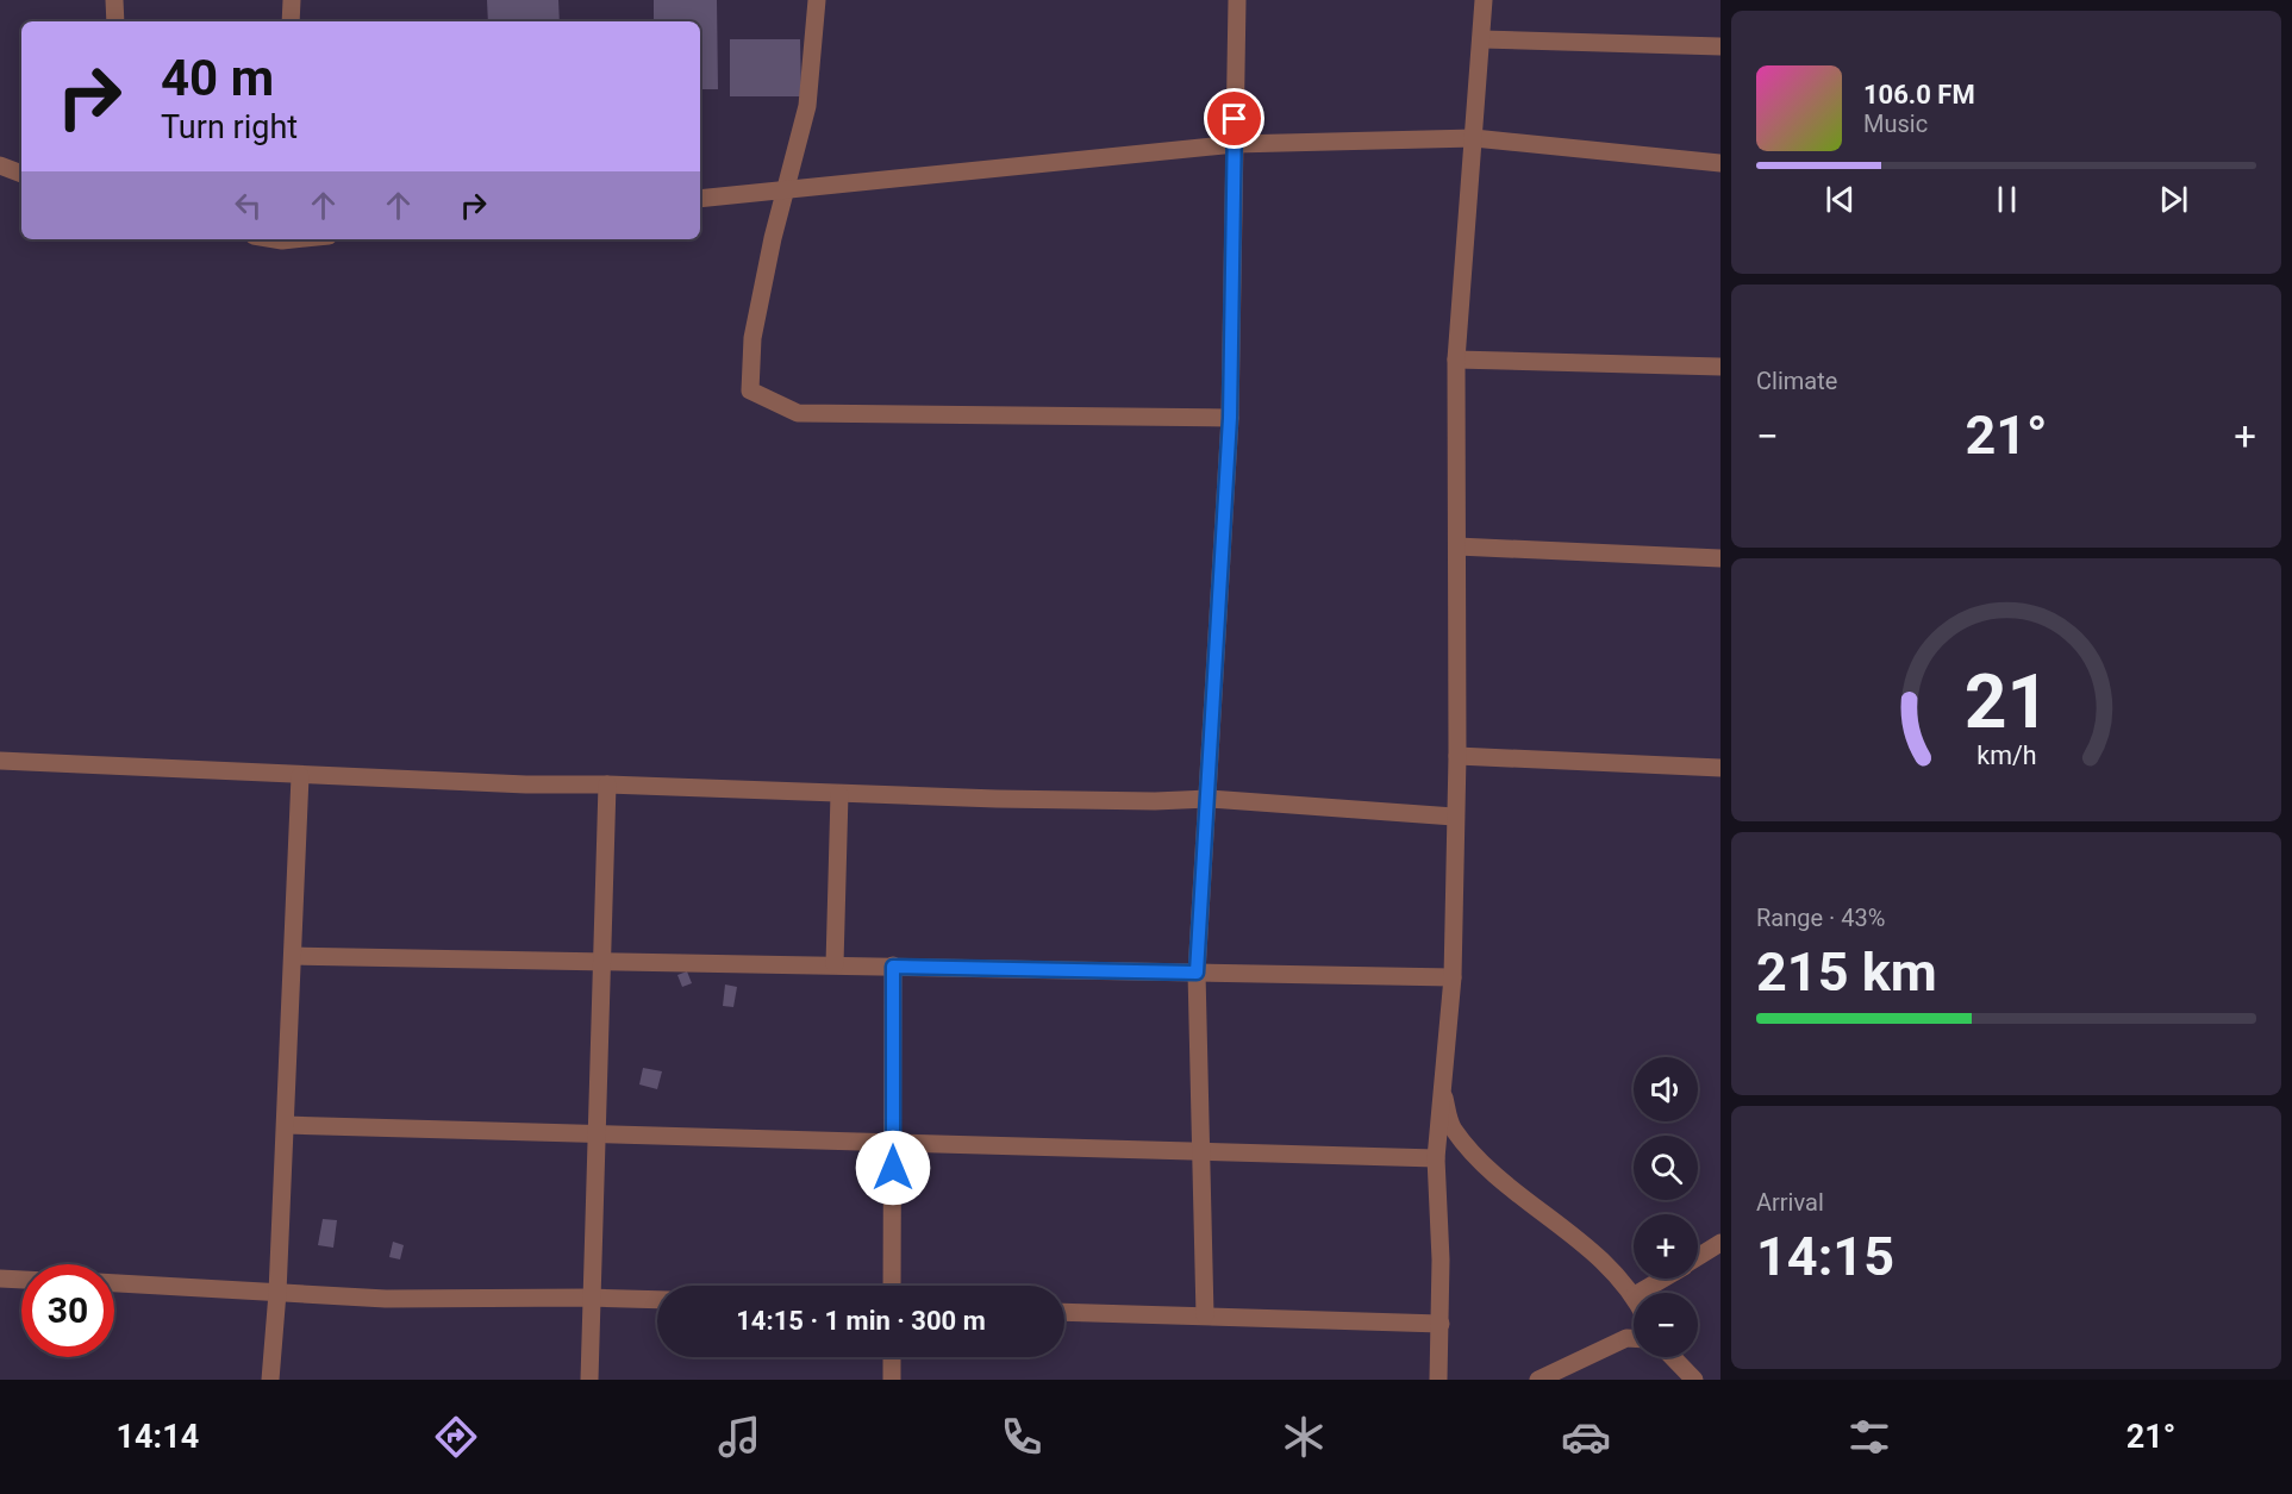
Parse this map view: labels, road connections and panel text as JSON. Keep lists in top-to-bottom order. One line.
{"page":{"turn":["40 m","Turn right"],"song":["106.0 FM","Music"],"tile":["Climate",["Range · 43%","215 km"],["Arrival","14:15"]],"heat":["−","21°","+"],"map_buttons":["+","−"],"limit":"30","trip":"14:15 · 1 min · 300 m","tabs":["14:14","21°"],"gauge":["21","km/h"]}}
